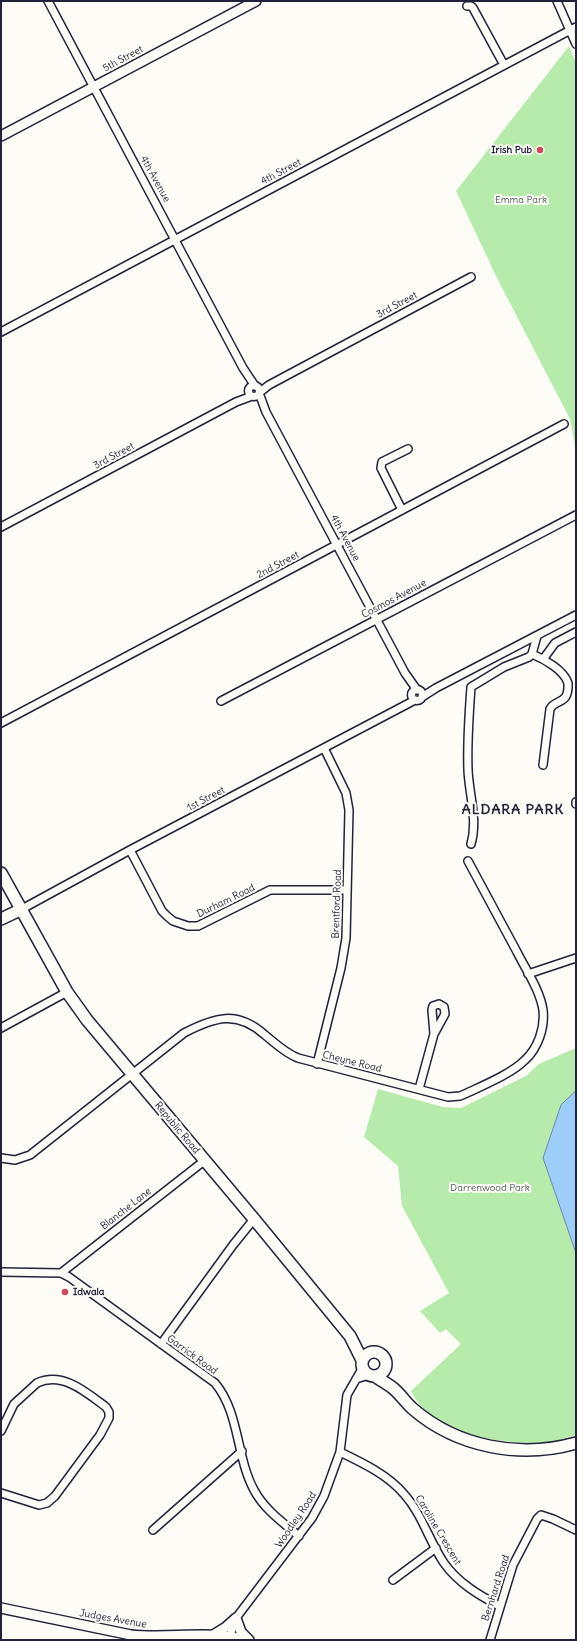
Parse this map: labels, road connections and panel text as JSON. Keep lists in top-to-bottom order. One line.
{"streets":{"main road":["Republic Road"],"street":["5th Street","4th Street","4th Avenue","3rd Street","2nd Street","Cosmos Avenue","1st Street","Durham Road","Brentford Road","Cheyne Road","Blanche Lane","Garrick Road","Woodley Road","Caroline Crescent","Bernhard Road","Judges Avenue"]},"crossings":[["5th Street","4th Avenue"],["4th Street","4th Avenue"],["4th Avenue","3rd Street"],["4th Avenue","2nd Street"],["4th Avenue","Cosmos Avenue"],["4th Avenue","1st Street"],["1st Street","Durham Road"],["1st Street","Brentford Road"],["1st Street","Republic Road"],["Durham Road","Brentford Road"],["Brentford Road","Cheyne Road"],["Cheyne Road","Republic Road"],["Republic Road","Blanche Lane"],["Republic Road","Woodley Road"],["Blanche Lane","Garrick Road"],["Garrick Road","Woodley Road"],["Woodley Road","Caroline Crescent"],["Woodley Road","Judges Avenue"],["Caroline Crescent","Bernhard Road"]],"districts":["ALDARA PARK"],"parks":["Emma Park","Darrenwood Park"],"places":["Irish Pub","Idwala"]}
